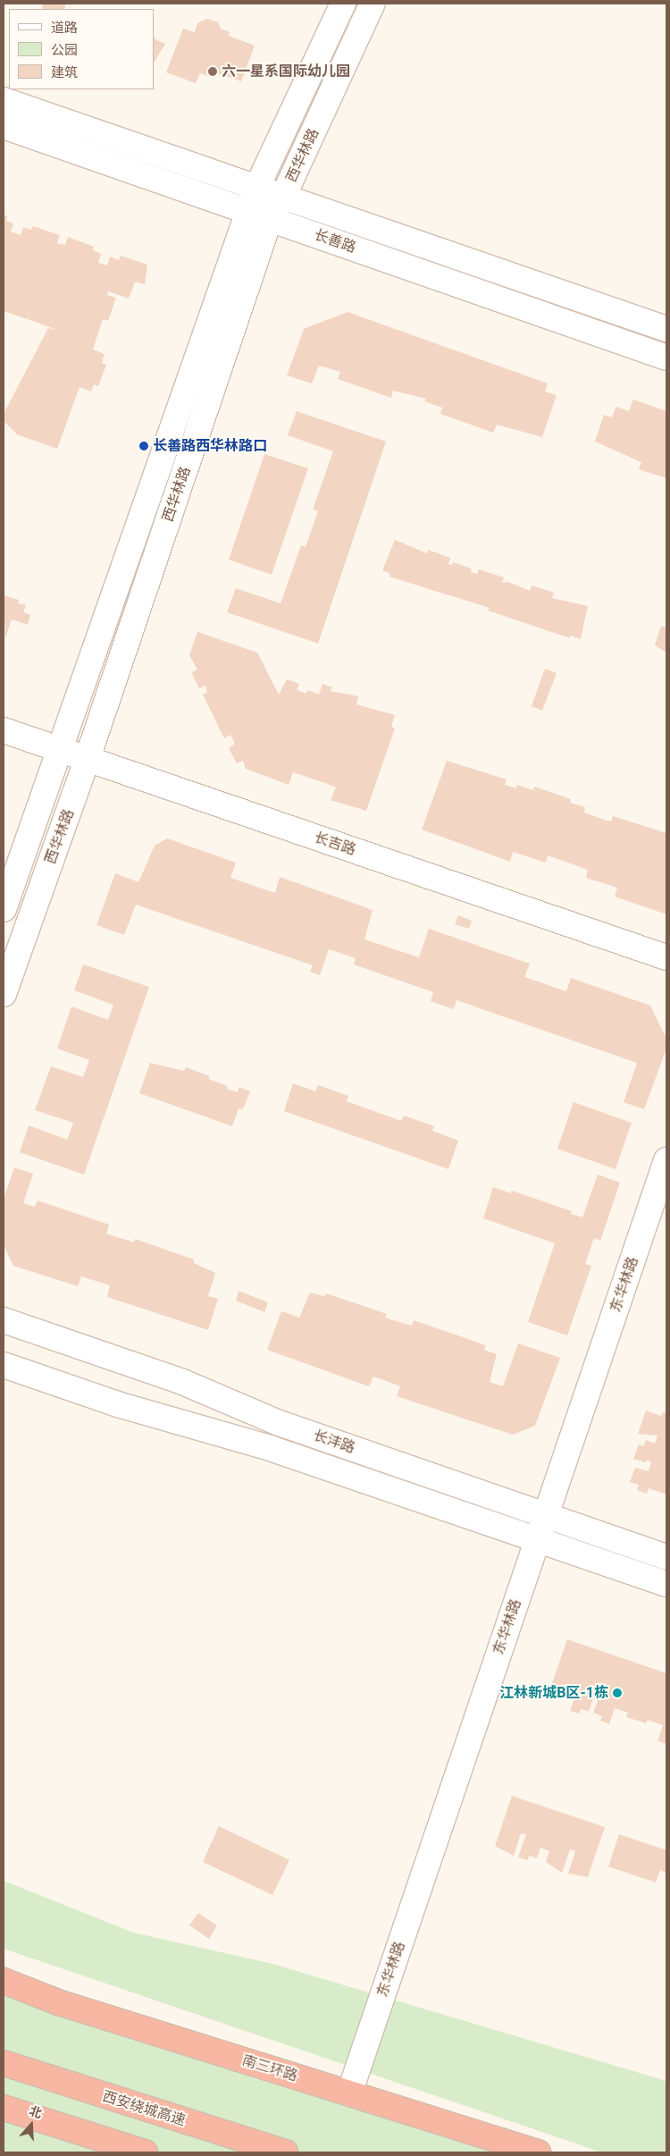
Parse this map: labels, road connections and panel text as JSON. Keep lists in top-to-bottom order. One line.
{"streets":{"highway":["南三环路","西安绕城高速"],"street":["西华林路","长善路","长吉路","东华林路","长沣路"]},"crossings":[["西华林路","长善路"],["西华林路","长吉路"],["东华林路","长沣路"],["东华林路","南三环路"]],"places":["六一星系国际幼儿园","长善路西华林路口","江林新城B区-1栋"],"legend":["道路","公园","建筑"],"north":"top"}
